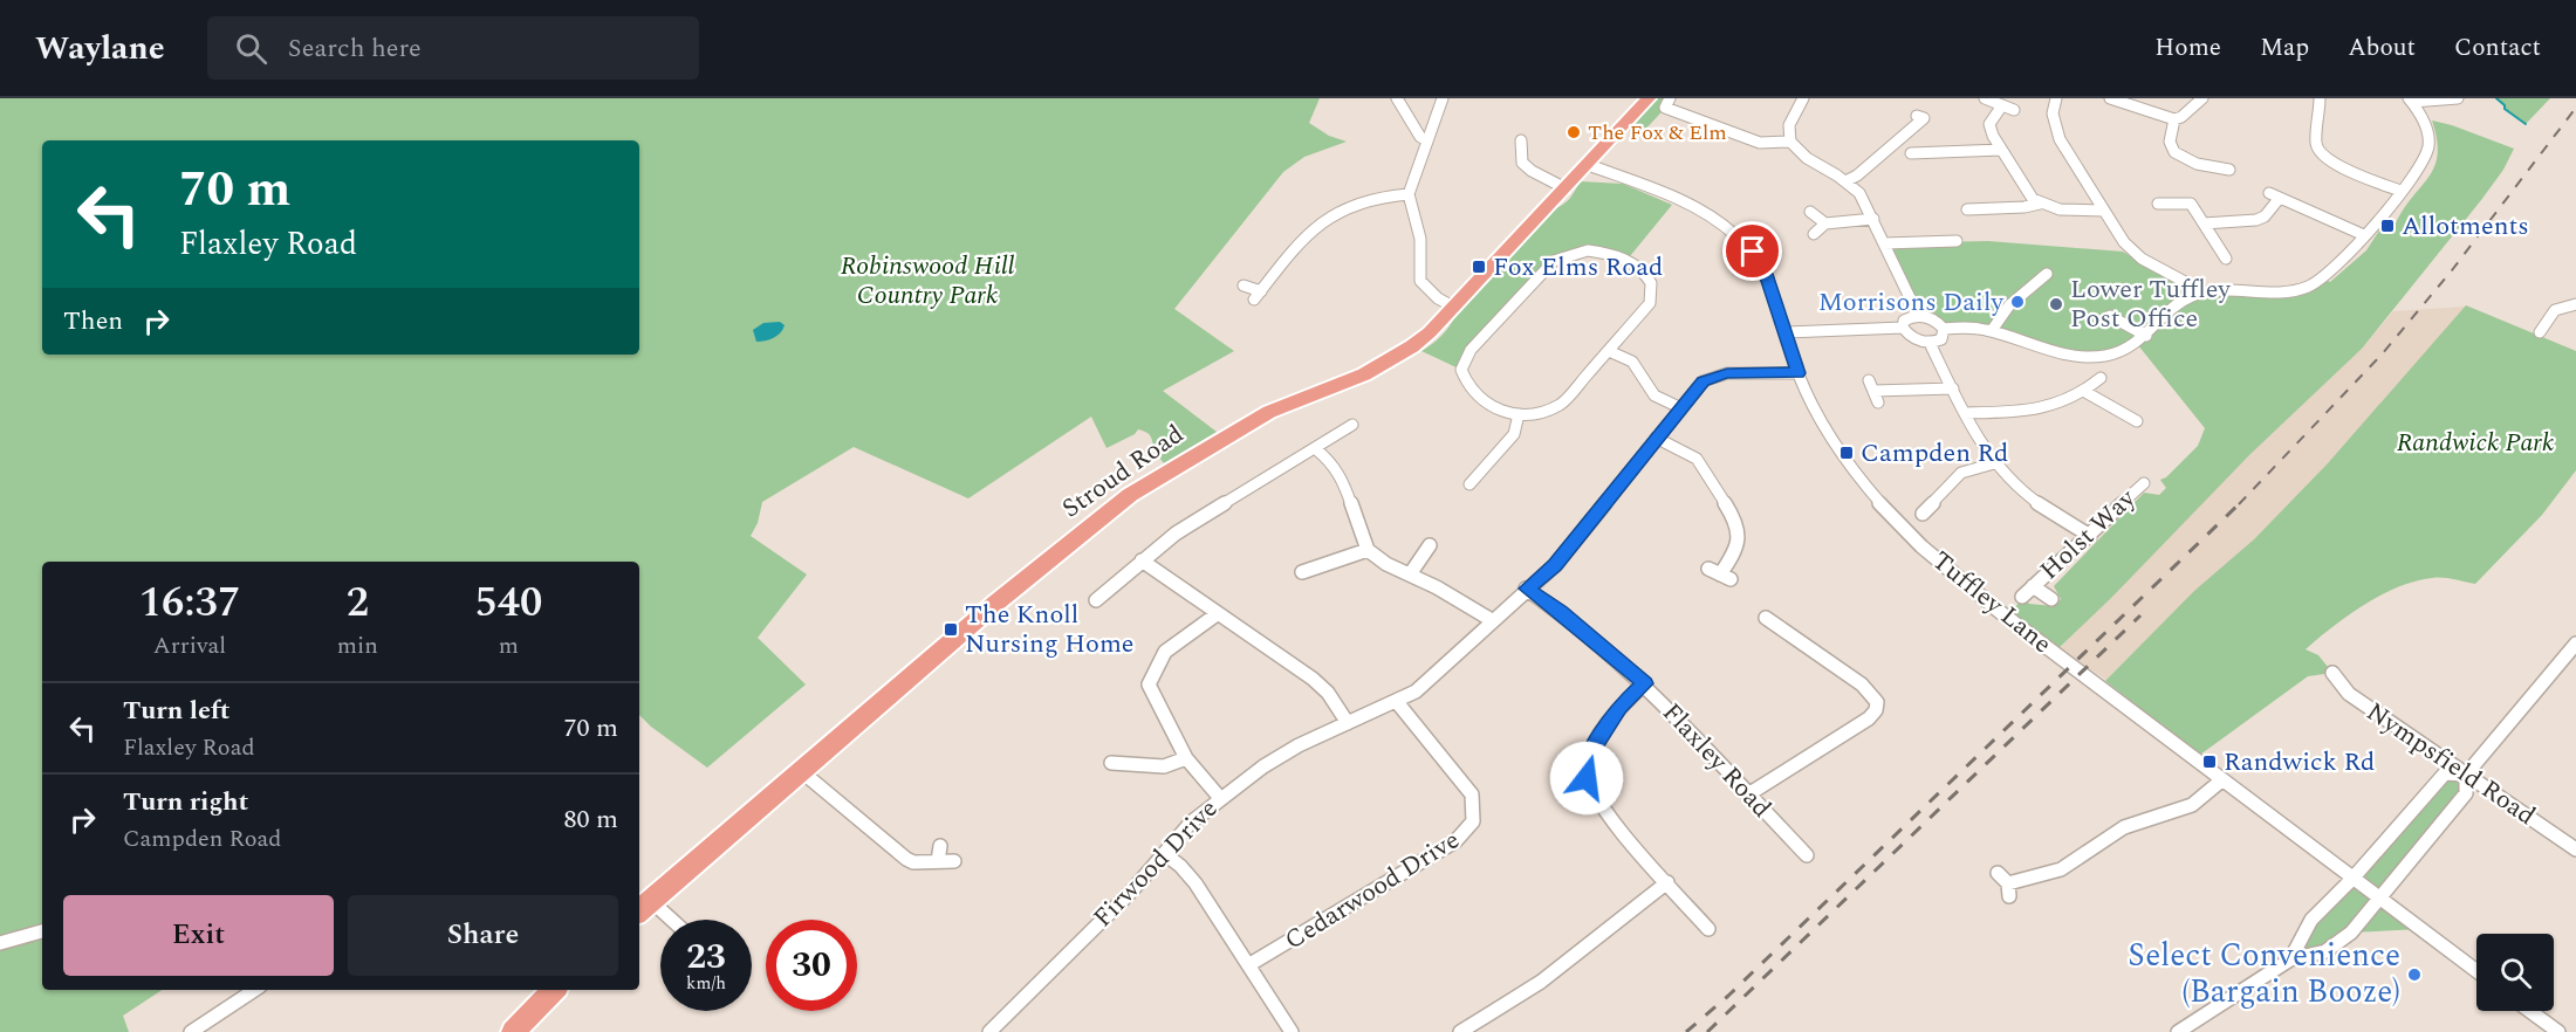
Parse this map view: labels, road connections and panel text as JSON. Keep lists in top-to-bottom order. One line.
{"streets":{"main road":["Stroud Road"],"street":["Holst Way","Tuffley Lane","Flaxley Road","Nympsfield Road","Firwood Drive","Cedarwood Drive"]},"crossings":[["Stroud Road","Tuffley Lane"],["Tuffley Lane","Firwood Drive"],["Flaxley Road","Firwood Drive"],["Firwood Drive","Cedarwood Drive"]],"parks":["Robinswood Hill Country Park","Randwick Park"],"places":{"other":["The Fox & Elm","Morrisons Daily","Lower Tuffley Post Office","Select Convenience (Bargain Booze)"],"transit":["Allotments","Fox Elms Road","Campden Rd","The Knoll Nursing Home","Randwick Rd"]},"page":{"header":"Waylane","search":"Search here","nav":["Home","Map","About","Contact"],"turn":["70 m","Flaxley Road"],"then":"Then","eta":["16:37","Arrival","2","min","540","m"],"list":[{"name":"Turn left","note":"Flaxley Road","value":"70 m"},{"name":"Turn right","note":"Campden Road","value":"80 m"}],"buttons":["Exit","Share"],"speed":"23 km/h","limit":"30"}}
